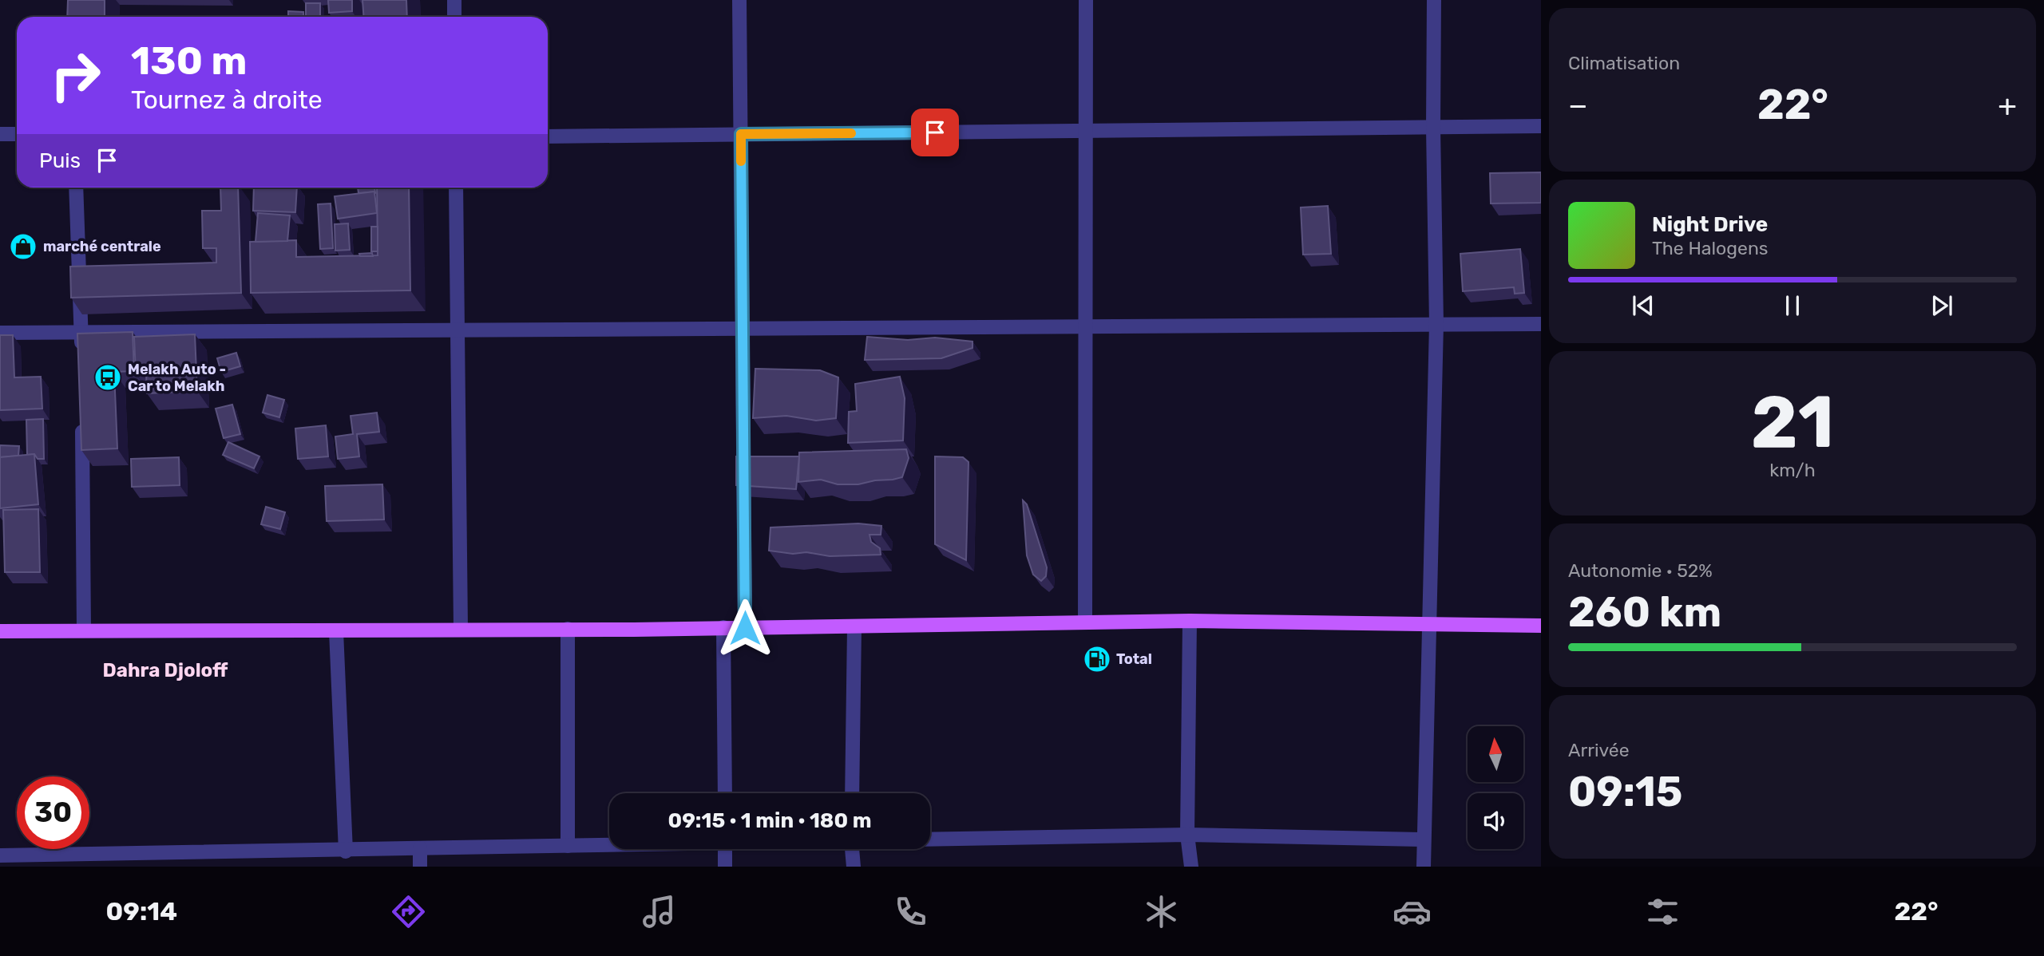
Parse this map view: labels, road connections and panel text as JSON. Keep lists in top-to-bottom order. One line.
{"districts":["Dahra Djoloff"],"places":{"shop":["marché centrale"],"bus stop":["Melakh Auto - Car to Melakh"],"fuel station":["Total"]},"north":"top","page":{"tile":["Climatisation",["21","km/h"],["Autonomie · 52%","260 km"],["Arrivée","09:15"]],"turn":["130 m","Tournez à droite"],"heat":["−","22°","+"],"then":"Puis","song":["Night Drive","The Halogens"],"limit":"30","trip":"09:15 · 1 min · 180 m","tabs":["09:14","22°"]}}
